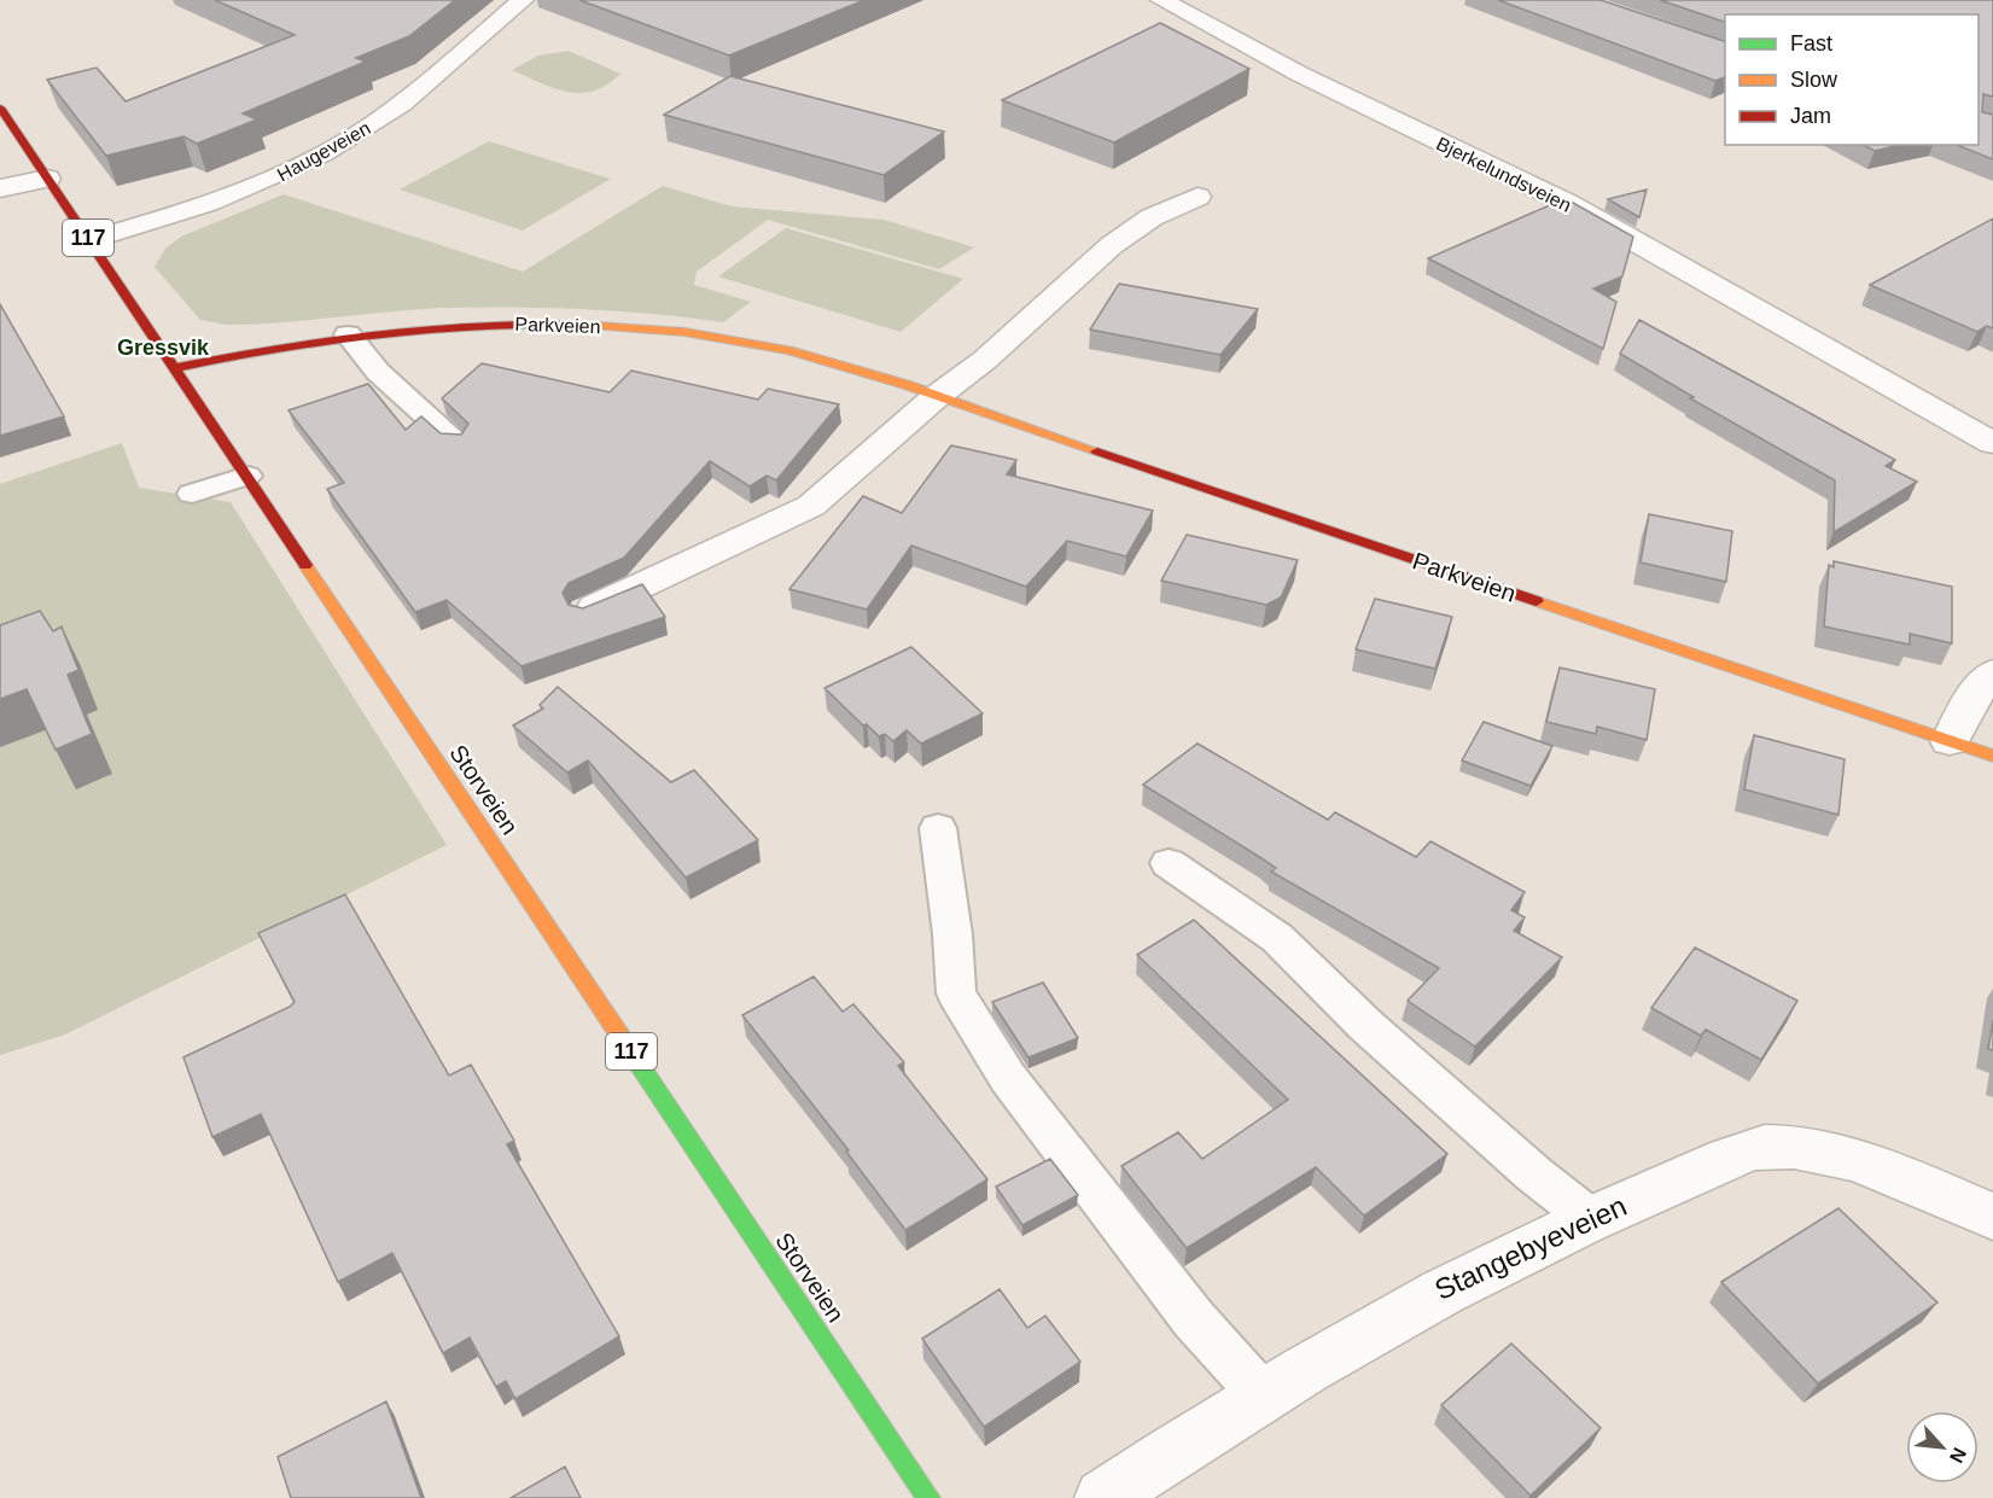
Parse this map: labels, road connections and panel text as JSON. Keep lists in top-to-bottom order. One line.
{"streets":{"main road":["117","Parkveien","Storveien"],"street":["Haugeveien","Bjerkelundsveien","Stangebyeveien"]},"crossings":[["Haugeveien","Storveien"],["Parkveien","Storveien"]],"districts":["Gressvik"],"legend":["Fast","Slow","Jam"],"north":"bottom right"}
